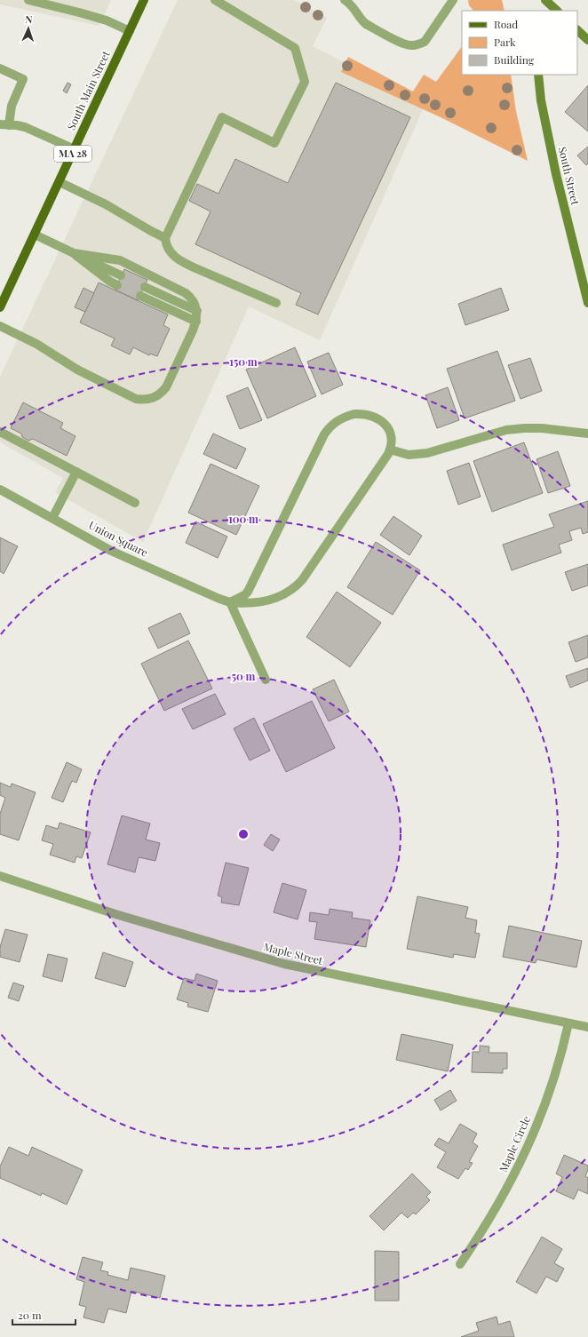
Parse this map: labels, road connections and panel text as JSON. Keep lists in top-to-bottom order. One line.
{"streets":{"main road":["South Main Street","MA 28","South Street"],"street":["Union Square","Maple Street","Maple Circle"]},"crossings":[["Maple Street","Maple Circle"]],"legend":["Road","Park","Building"],"scale_bar":"20 m","north":"top","rings":["150 m","100 m","50 m"]}
